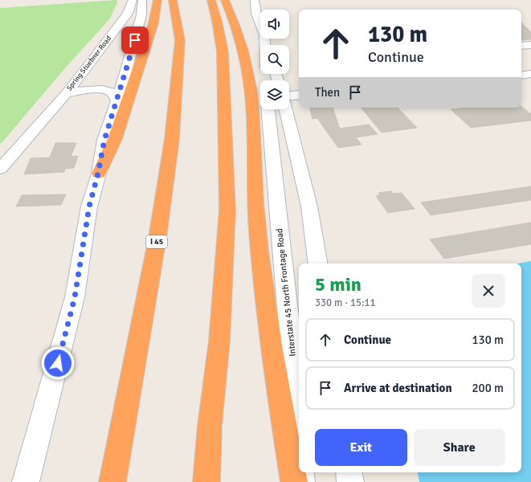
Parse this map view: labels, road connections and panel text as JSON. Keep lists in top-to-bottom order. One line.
{"streets":{"highway":["I 45"],"main road":["Spring Stuebner Road","Interstate 45 North Frontage Road"]},"page":{"turn":["130 m","Continue"],"then":"Then","heading":["5 min","330 m · 15:11"],"list":[{"name":"Continue","value":"130 m"},{"name":"Arrive at destination","value":"200 m"}],"buttons":["Exit","Share"]}}
